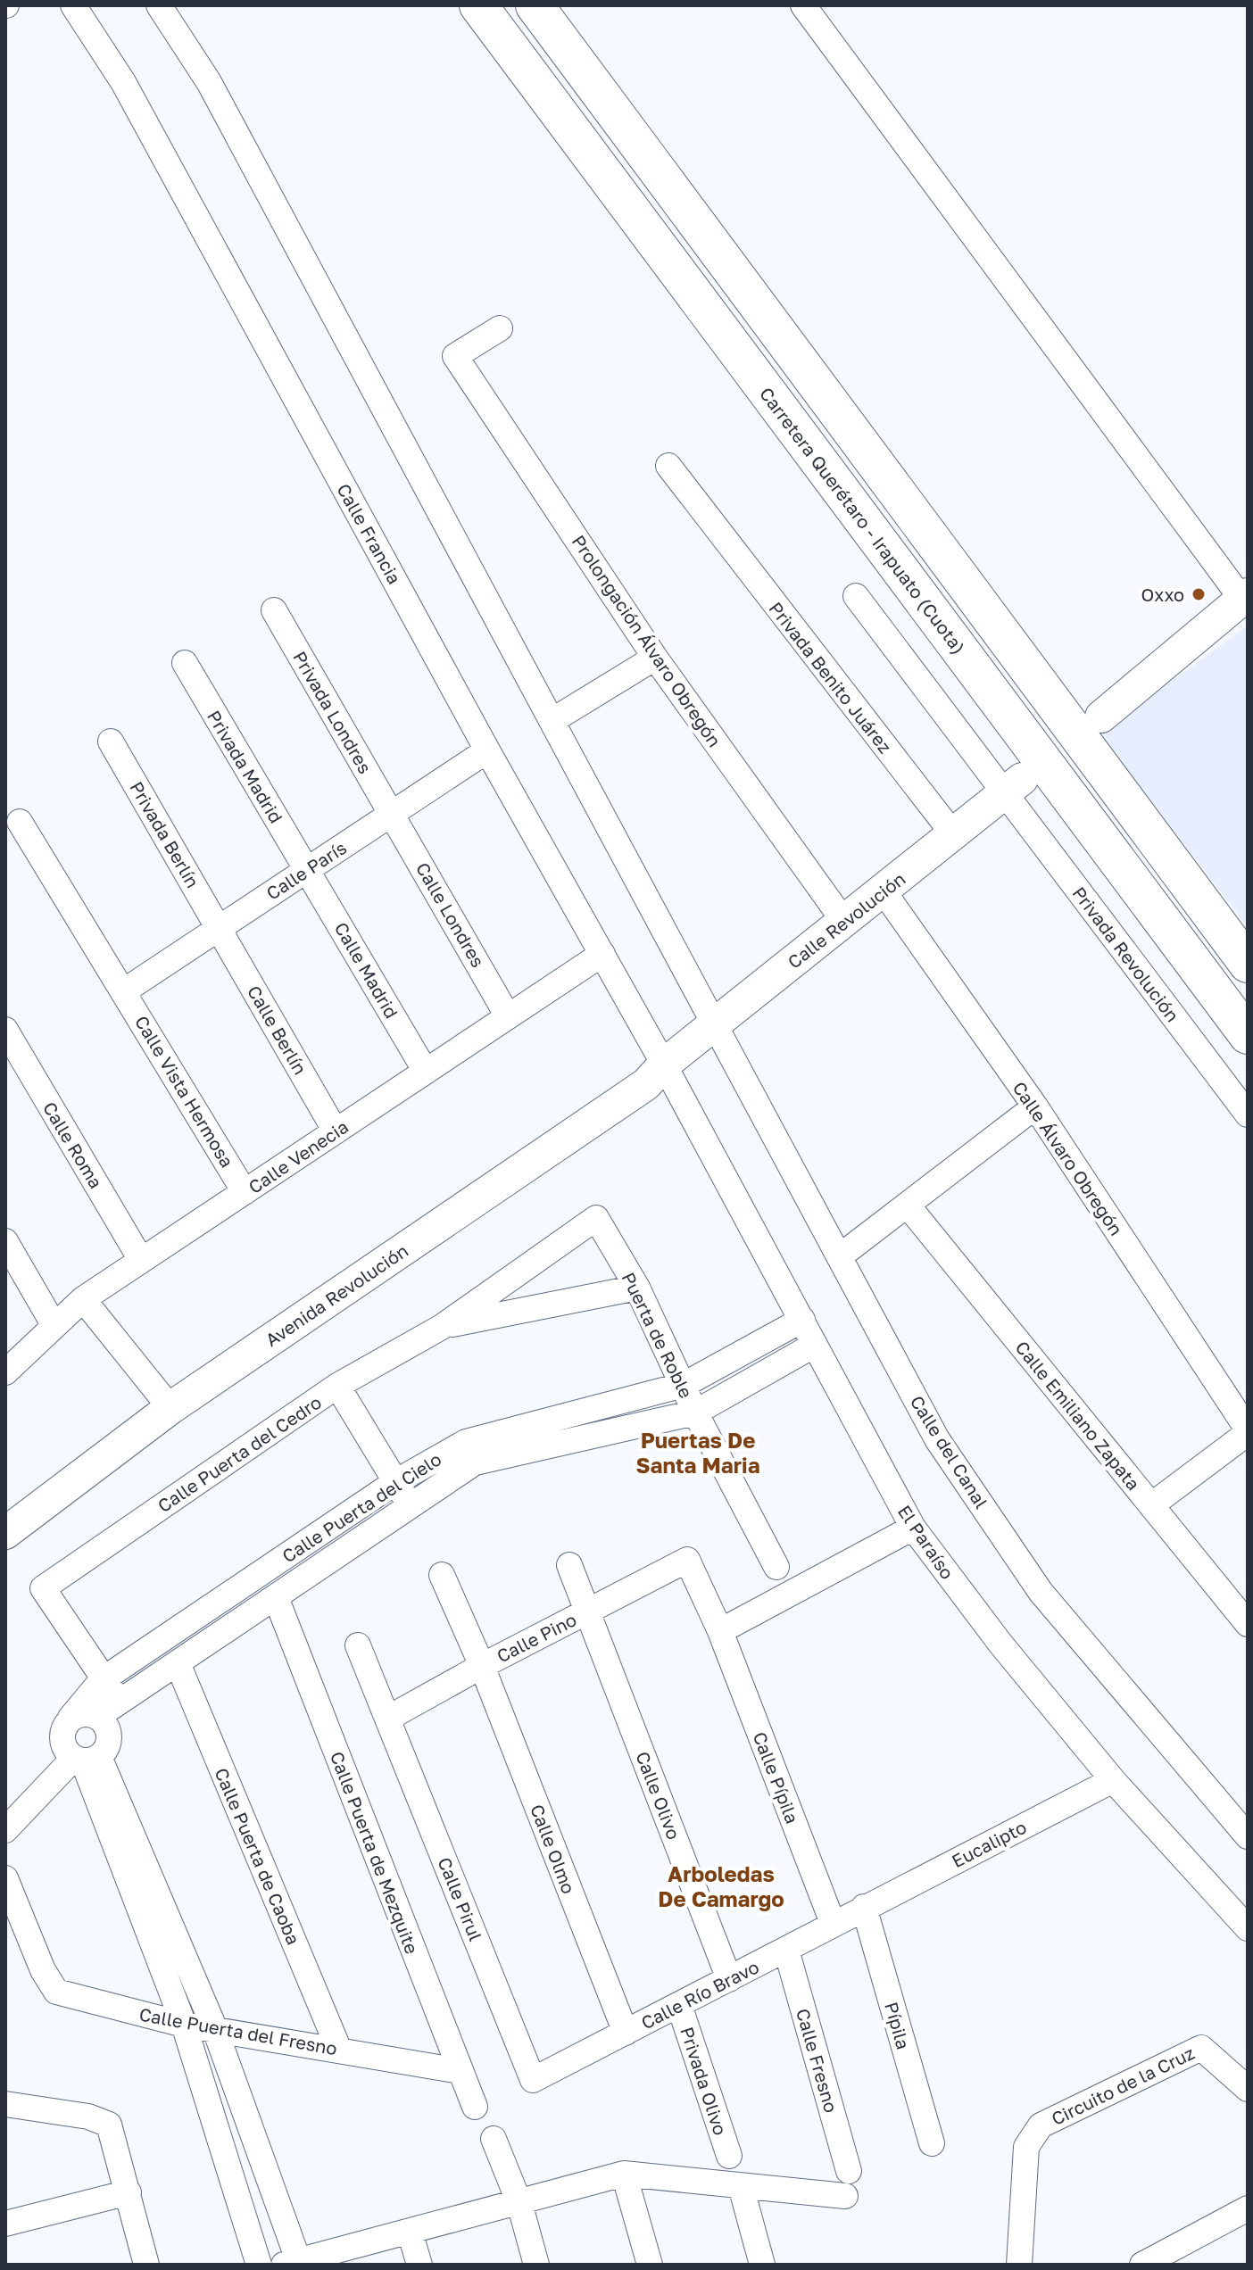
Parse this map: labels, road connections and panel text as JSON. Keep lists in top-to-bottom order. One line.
{"streets":{"highway":["Carretera Querétaro - Irapuato (Cuota)"],"main road":["Calle Revolución","Avenida Revolución"],"street":["Calle Francia","Prolongación Álvaro Obregón","Privada Benito Juárez","Privada Londres","Privada Madrid","Privada Berlín","Calle París","Calle Londres","Privada Revolución","Calle Madrid","Calle Berlín","Calle Vista Hermosa","Calle Roma","Calle Venecia","Calle Álvaro Obregón","Puerta de Roble","Calle Emiliano Zapata","Calle del Canal","Calle Puerta del Cedro","Calle Puerta del Cielo","El Paraíso","Calle Pino","Calle Pípila","Calle Olivo","Eucalipto","Calle Olmo","Calle Puerta de Mezquite","Calle Puerta de Caoba","Calle Pirul","Calle Río Bravo","Pípila","Calle Puerta del Fresno","Calle Fresno","Privada Olivo","Circuito de la Cruz"]},"crossings":[["Calle Francia","Calle París"],["Calle Francia","Calle Revolución"],["Calle Francia","Calle Venecia"],["Calle Francia","Avenida Revolución"],["Calle Francia","El Paraíso"],["Prolongación Álvaro Obregón","Calle Revolución"],["Privada Benito Juárez","Calle Revolución"],["Privada Londres","Calle París"],["Privada Londres","Calle Londres"],["Privada Madrid","Calle París"],["Privada Madrid","Calle Madrid"],["Privada Berlín","Calle París"],["Privada Berlín","Calle Berlín"],["Calle París","Calle Londres"],["Calle París","Calle Madrid"],["Calle París","Calle Berlín"],["Calle París","Calle Vista Hermosa"],["Calle Londres","Calle Venecia"],["Calle Revolución","Privada Revolución"],["Calle Revolución","Calle Álvaro Obregón"],["Calle Revolución","Avenida Revolución"],["Calle Revolución","Calle del Canal"],["Calle Revolución","El Paraíso"],["Calle Madrid","Calle Venecia"],["Calle Berlín","Calle Venecia"],["Calle Vista Hermosa","Calle Venecia"],["Calle Roma","Calle Venecia"],["Avenida Revolución","El Paraíso"],["Puerta de Roble","Calle Puerta del Cedro"],["Puerta de Roble","Calle Puerta del Cielo"],["Calle Puerta del Cedro","Calle Puerta del Cielo"],["Calle Puerta del Cielo","El Paraíso"],["Calle Puerta del Cielo","Calle Puerta de Mezquite"],["Calle Puerta del Cielo","Calle Puerta de Caoba"],["El Paraíso","Eucalipto"],["Calle Pino","Calle Pípila"],["Calle Pino","Calle Olivo"],["Calle Pino","Calle Olmo"],["Calle Pino","Calle Pirul"],["Calle Pípila","Calle Río Bravo"],["Calle Olivo","Calle Río Bravo"],["Eucalipto","Calle Río Bravo"],["Eucalipto","Pípila"],["Calle Olmo","Calle Río Bravo"],["Calle Puerta de Mezquite","Calle Puerta del Fresno"],["Calle Puerta de Caoba","Calle Puerta del Fresno"],["Calle Pirul","Calle Río Bravo"],["Calle Río Bravo","Pípila"],["Calle Río Bravo","Calle Fresno"],["Calle Río Bravo","Privada Olivo"]],"districts":["Puertas De Santa Maria","Arboledas De Camargo"],"places":["Oxxo"]}
